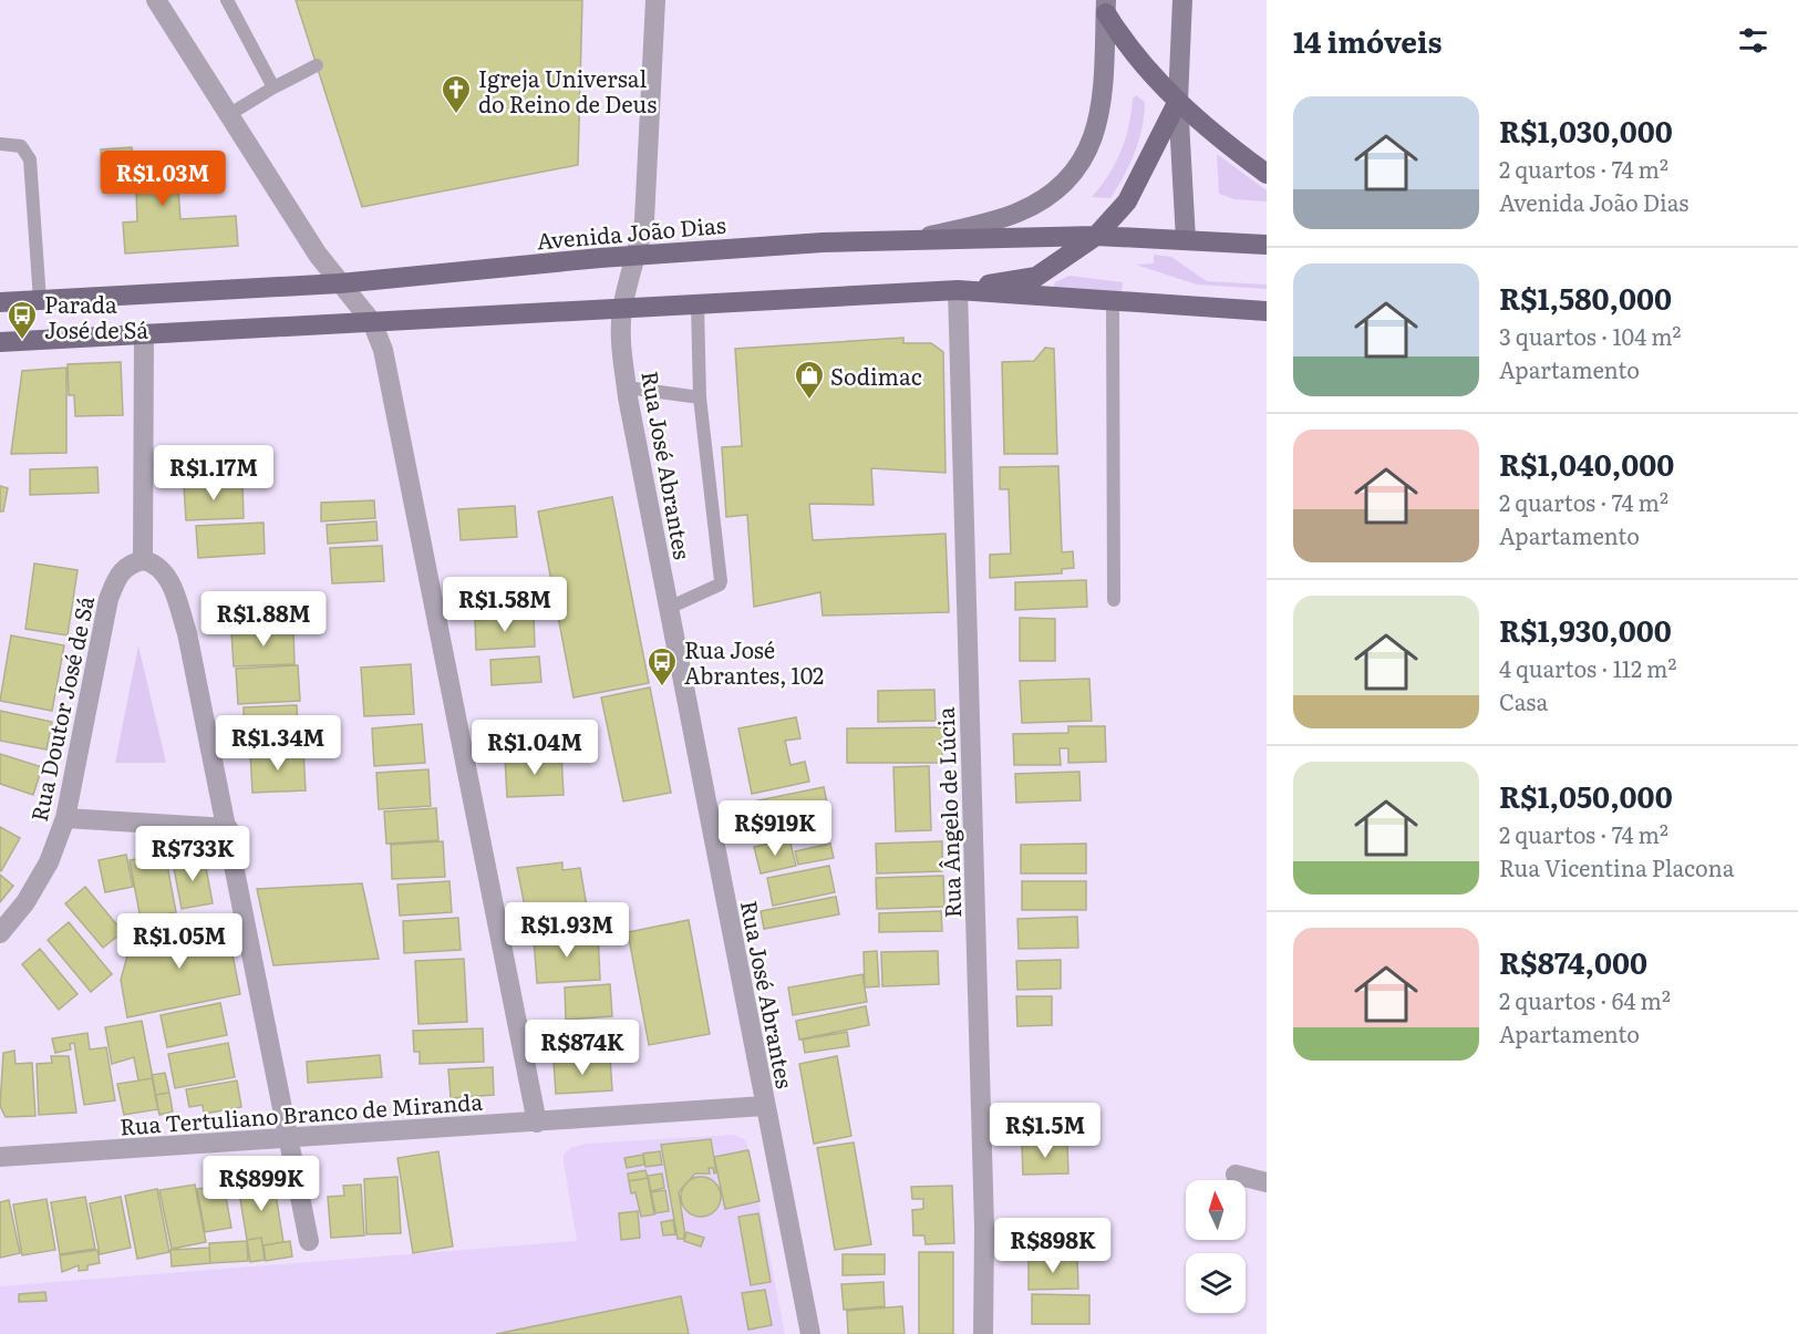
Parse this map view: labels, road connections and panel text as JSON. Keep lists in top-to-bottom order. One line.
{"streets":{"main road":["Avenida João Dias"],"street":["Rua José Abrantes","Rua Doutor José de Sá","Rua Ângelo de Lúcia","Rua Tertuliano Branco de Miranda"]},"crossings":[["Avenida João Dias","Rua José Abrantes"],["Rua José Abrantes","Rua Tertuliano Branco de Miranda"]],"places":{"church":["Igreja Universal do Reino de Deus"],"bus stop":["Parada José de Sá","Rua José Abrantes, 102"],"shop":["Sodimac"]},"north":"top","page":{"heading":"14 imóveis","list":[{"name":"R$1,030,000","note":"2 quartos · 74 m² · Avenida João Dias"},{"name":"R$1,580,000","note":"3 quartos · 104 m² · Apartamento"},{"name":"R$1,040,000","note":"2 quartos · 74 m² · Apartamento"},{"name":"R$1,930,000","note":"4 quartos · 112 m² · Casa"},{"name":"R$1,050,000","note":"2 quartos · 74 m² · Rua Vicentina Placona"},{"name":"R$874,000","note":"2 quartos · 64 m² · Apartamento"}],"price":["R$1.03M","R$1.17M","R$1.58M","R$1.88M","R$1.34M","R$1.04M","R$919K","R$733K","R$1.93M","R$1.05M","R$874K","R$1.5M","R$899K","R$898K"]}}
